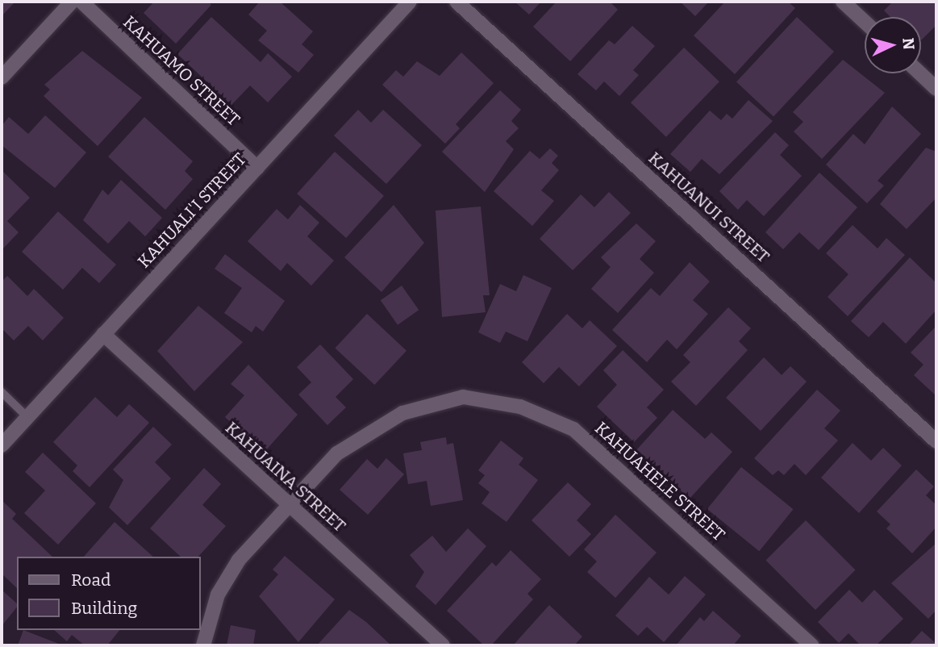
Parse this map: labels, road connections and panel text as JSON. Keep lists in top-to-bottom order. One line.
{"streets":{"street":["KAHUAMO STREET","KAHUANUI STREET","KAHUALI'I STREET","KAHUAINA STREET","KAHUAHELE STREET"]},"crossings":[["KAHUAMO STREET","KAHUALI'I STREET"],["KAHUALI'I STREET","KAHUAINA STREET"],["KAHUAINA STREET","KAHUAHELE STREET"]],"legend":["Road","Building"],"north":"right"}
